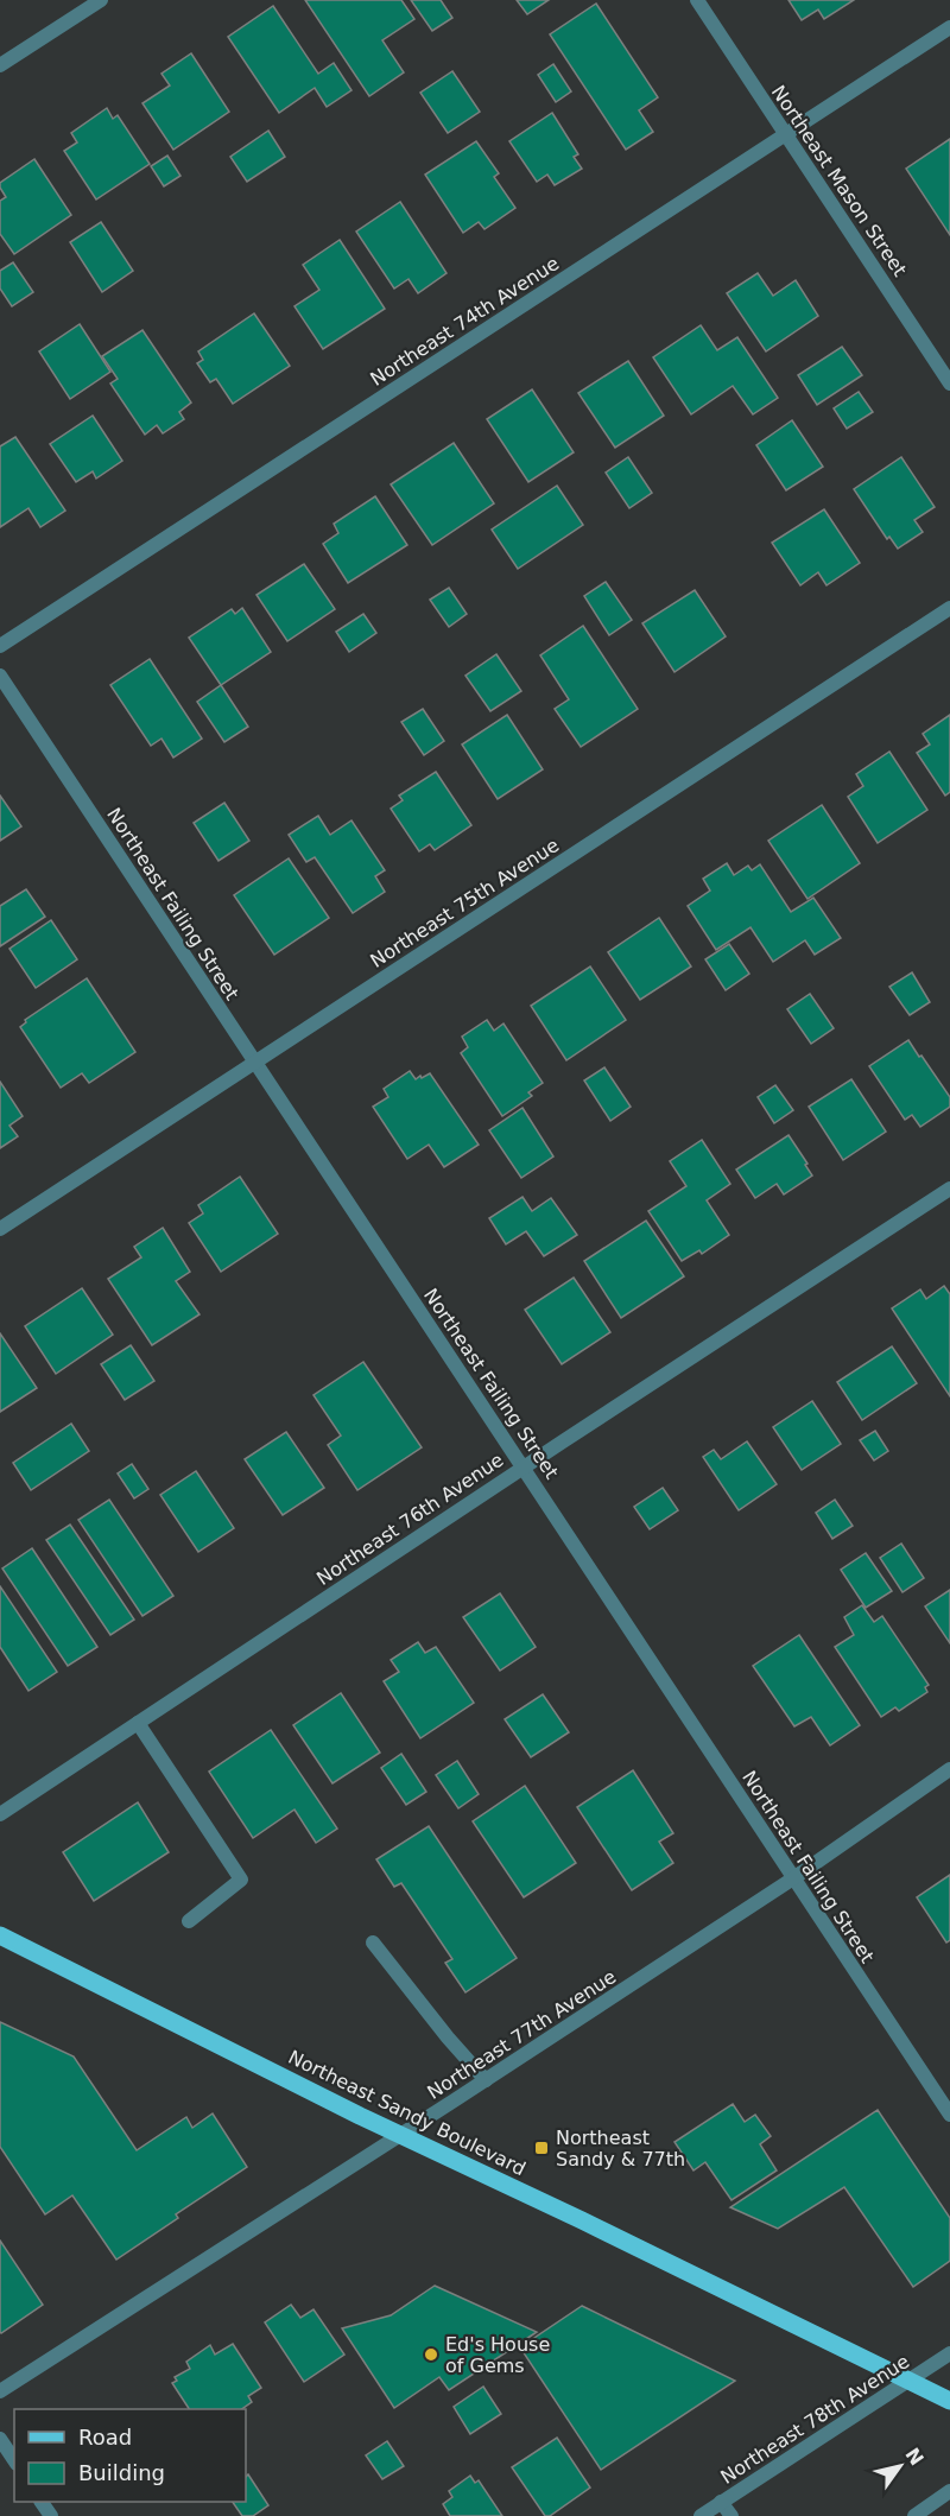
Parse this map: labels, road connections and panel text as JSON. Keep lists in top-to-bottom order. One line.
{"streets":{"main road":["Northeast Sandy Boulevard"],"street":["Northeast Mason Street","Northeast 74th Avenue","Northeast 75th Avenue","Northeast Failing Street","Northeast 76th Avenue","Northeast 77th Avenue","Northeast 78th Avenue"]},"crossings":[["Northeast Mason Street","Northeast 74th Avenue"],["Northeast 75th Avenue","Northeast Failing Street"],["Northeast Failing Street","Northeast 76th Avenue"],["Northeast Failing Street","Northeast 77th Avenue"],["Northeast 77th Avenue","Northeast Sandy Boulevard"],["Northeast Sandy Boulevard","Northeast 78th Avenue"]],"places":{"transit":["Northeast Sandy & 77th"],"other":["Ed's House of Gems"]},"legend":["Road","Building"],"north":"top right"}
